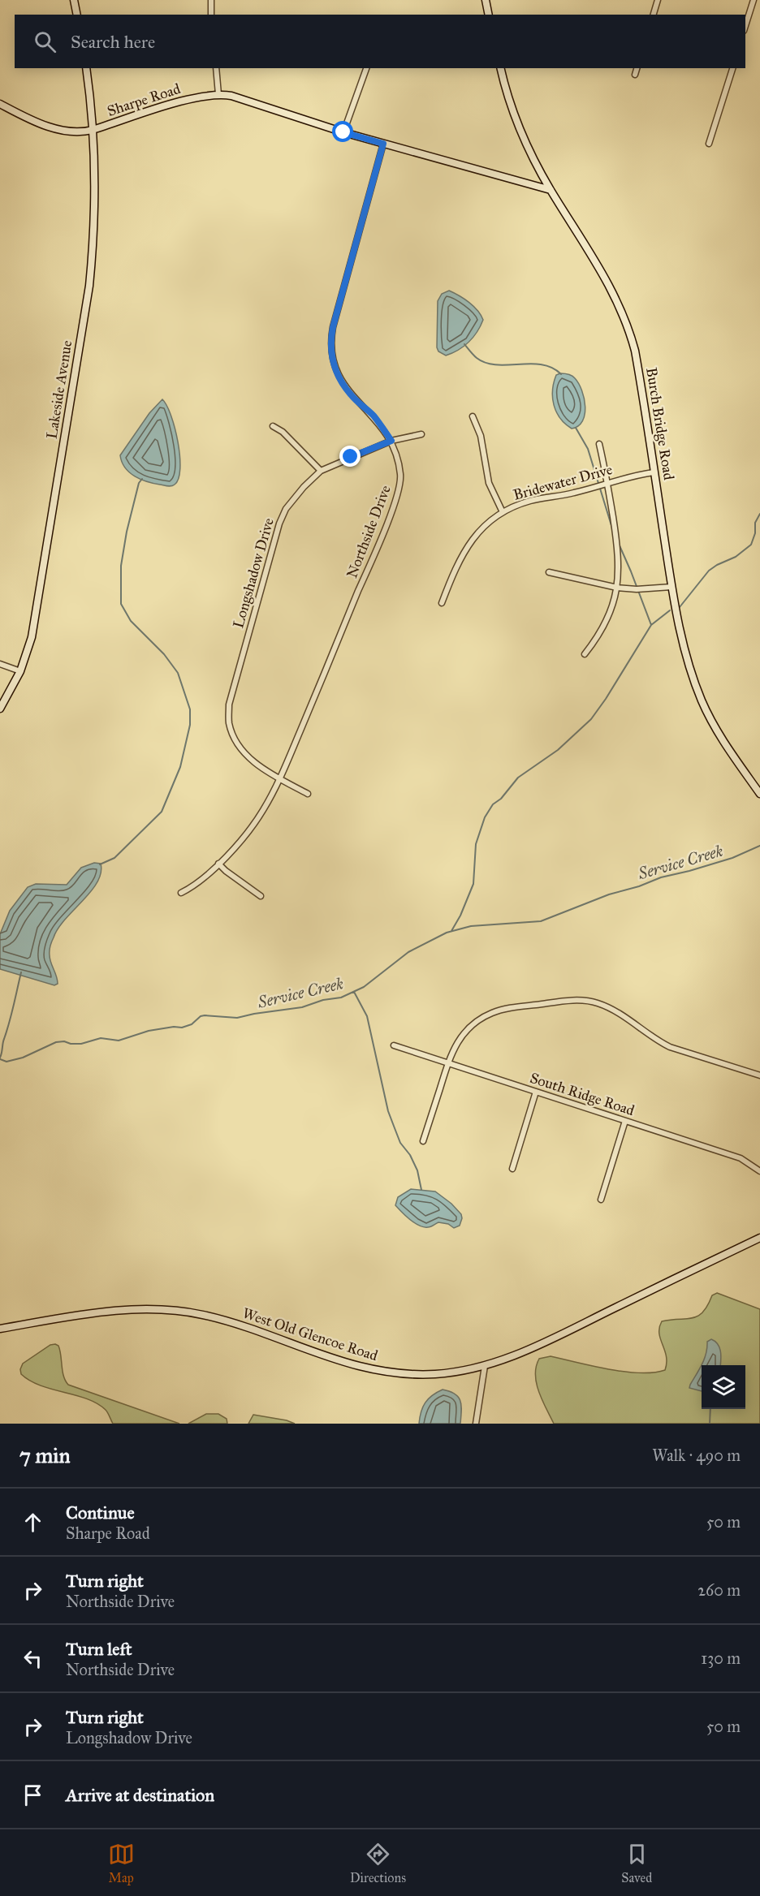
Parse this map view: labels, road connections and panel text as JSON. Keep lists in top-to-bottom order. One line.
{"streets":{"street":["Sharpe Road","Lakeside Avenue","Burch Bridge Road","Bridewater Drive","Northside Drive","Longshadow Drive","South Ridge Road","West Old Glencoe Road"]},"crossings":[["Sharpe Road","Lakeside Avenue"],["Sharpe Road","Burch Bridge Road"],["Sharpe Road","Northside Drive"],["Burch Bridge Road","Bridewater Drive"],["Northside Drive","Longshadow Drive"]],"water":["Service Creek"],"page":{"search":"Search here","heading":["7 min","Walk · 490 m"],"list":[["Continue","Sharpe Road","50 m"],["Turn right","Northside Drive","260 m"],["Turn left","Northside Drive","130 m"],["Turn right","Longshadow Drive","50 m"],"Arrive at destination"],"nav":["Map","Directions","Saved"]}}
